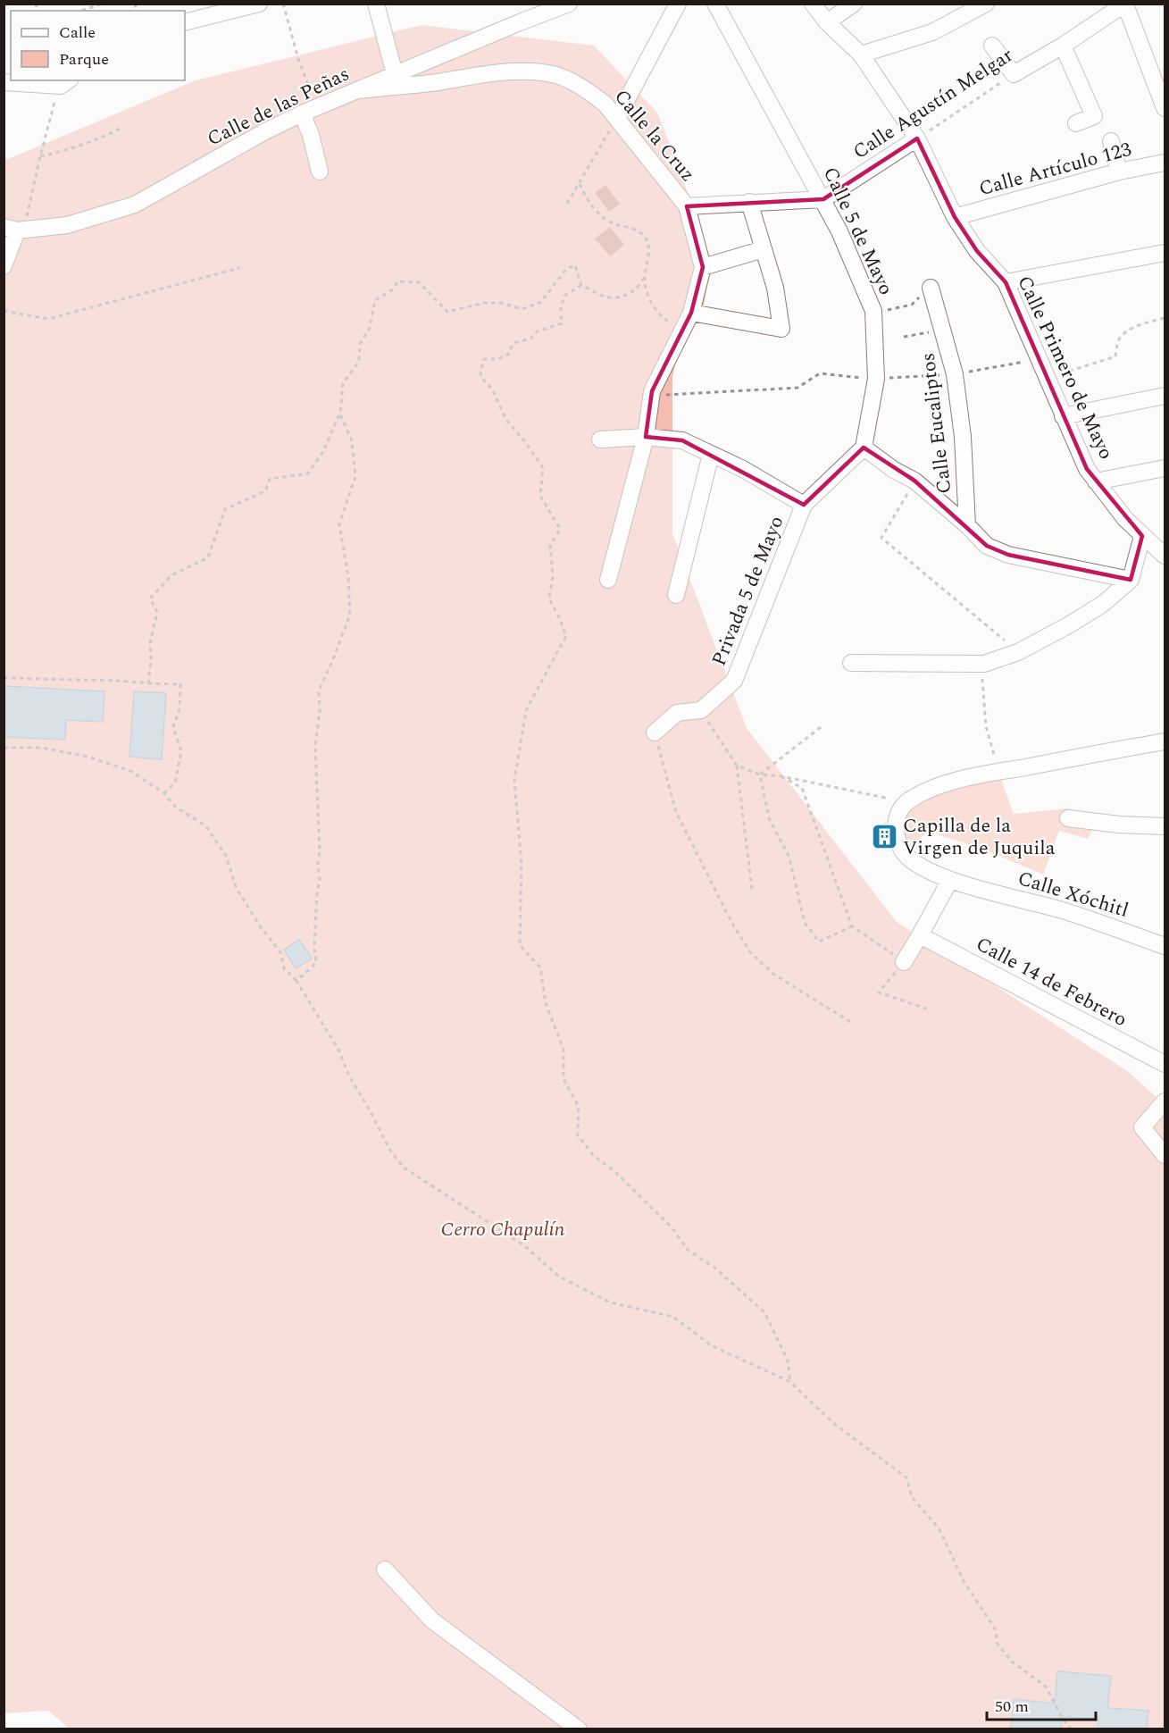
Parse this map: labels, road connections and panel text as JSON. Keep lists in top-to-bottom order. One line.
{"streets":{"street":["Calle Agustín Melgar","Calle de las Peñas","Calle la Cruz","Calle Artículo 123","Calle 5 de Mayo","Calle Primero de Mayo","Calle Eucaliptos","Privada 5 de Mayo","Calle Xóchitl","Calle 14 de Febrero"]},"crossings":[["Calle Agustín Melgar","Calle la Cruz"],["Calle Agustín Melgar","Calle 5 de Mayo"],["Calle Agustín Melgar","Calle Primero de Mayo"],["Calle de las Peñas","Calle la Cruz"],["Calle Artículo 123","Calle Primero de Mayo"],["Calle 5 de Mayo","Calle Eucaliptos"]],"parks":["Cerro Chapulín"],"places":{"building":["Capilla de la Virgen de Juquila"]},"legend":["Calle","Parque"],"scale_bar":"50 m"}
